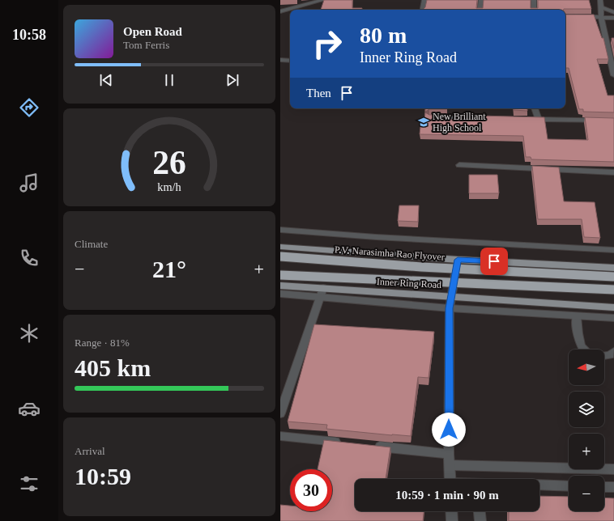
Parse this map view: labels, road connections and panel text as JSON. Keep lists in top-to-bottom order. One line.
{"streets":{"highway":["P.V. Narasimha Rao Flyover"],"main road":["Inner Ring Road"]},"places":{"school or university":["New Brilliant High School"]},"north":"left","page":{"tabs":"10:58","turn":["80 m","Inner Ring Road"],"song":["Open Road","Tom Ferris"],"then":"Then","tile":["Climate",["Range · 81%","405 km"],["Arrival","10:59"]],"heat":["−","21°","+"],"map_buttons":["+","−"],"limit":"30","trip":"10:59 · 1 min · 90 m","gauge":["26","km/h"]}}
